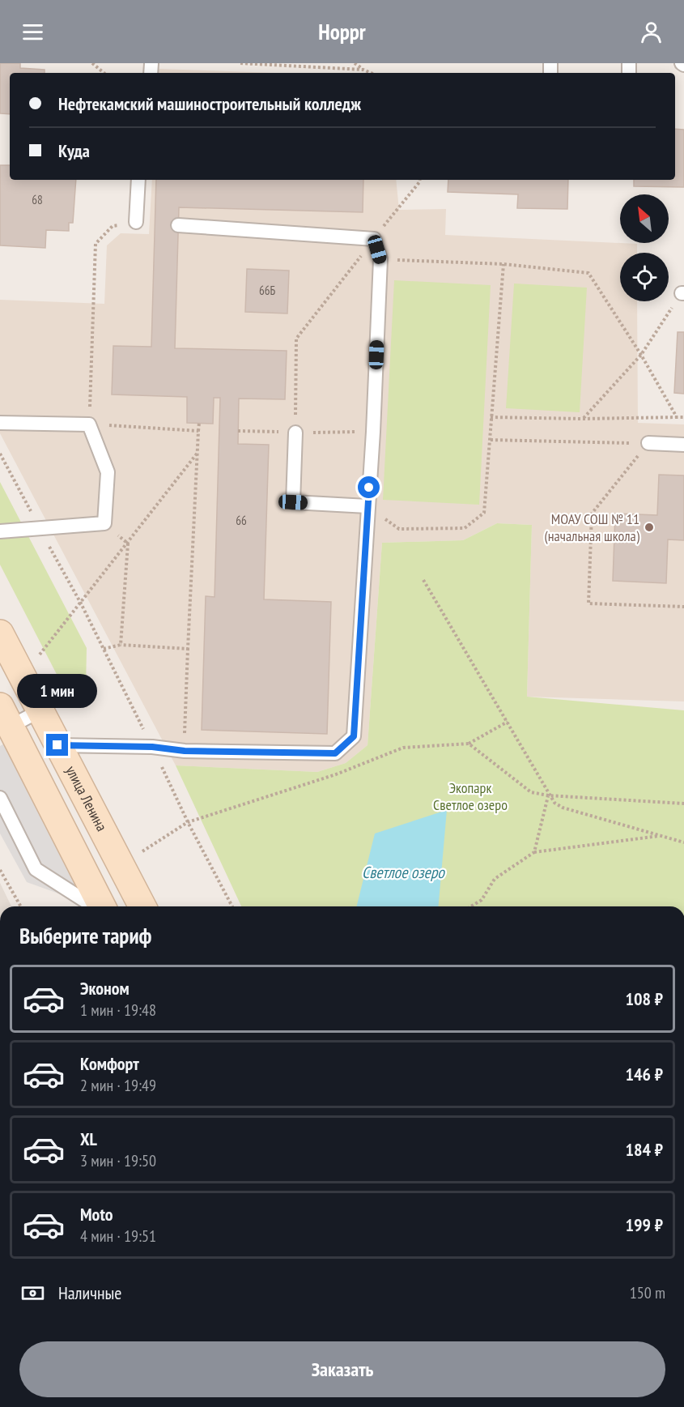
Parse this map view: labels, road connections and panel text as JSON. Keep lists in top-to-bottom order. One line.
{"streets":{"main road":["улица Ленина"]},"water":["Светлое озеро"],"parks":["Экопарк Светлое озеро"],"places":["МОАУ СОШ № 11 (начальная школа)"],"house_numbers":["68","66Б","66"],"north":"top left","page":{"header":"Hoppr","banner":["Нефтекамский машиностроительный колледж","Куда"],"bubble":"1 мин","heading":"Выберите тариф","list":[{"name":"Эконом","note":"1 мин · 19:48","value":"108 ₽"},{"name":"Комфорт","note":"2 мин · 19:49","value":"146 ₽"},{"name":"XL","note":"3 мин · 19:50","value":"184 ₽"},{"name":"Moto","note":"4 мин · 19:51","value":"199 ₽"}],"pay":["Наличные","150 m"],"buttons":"Заказать"}}
